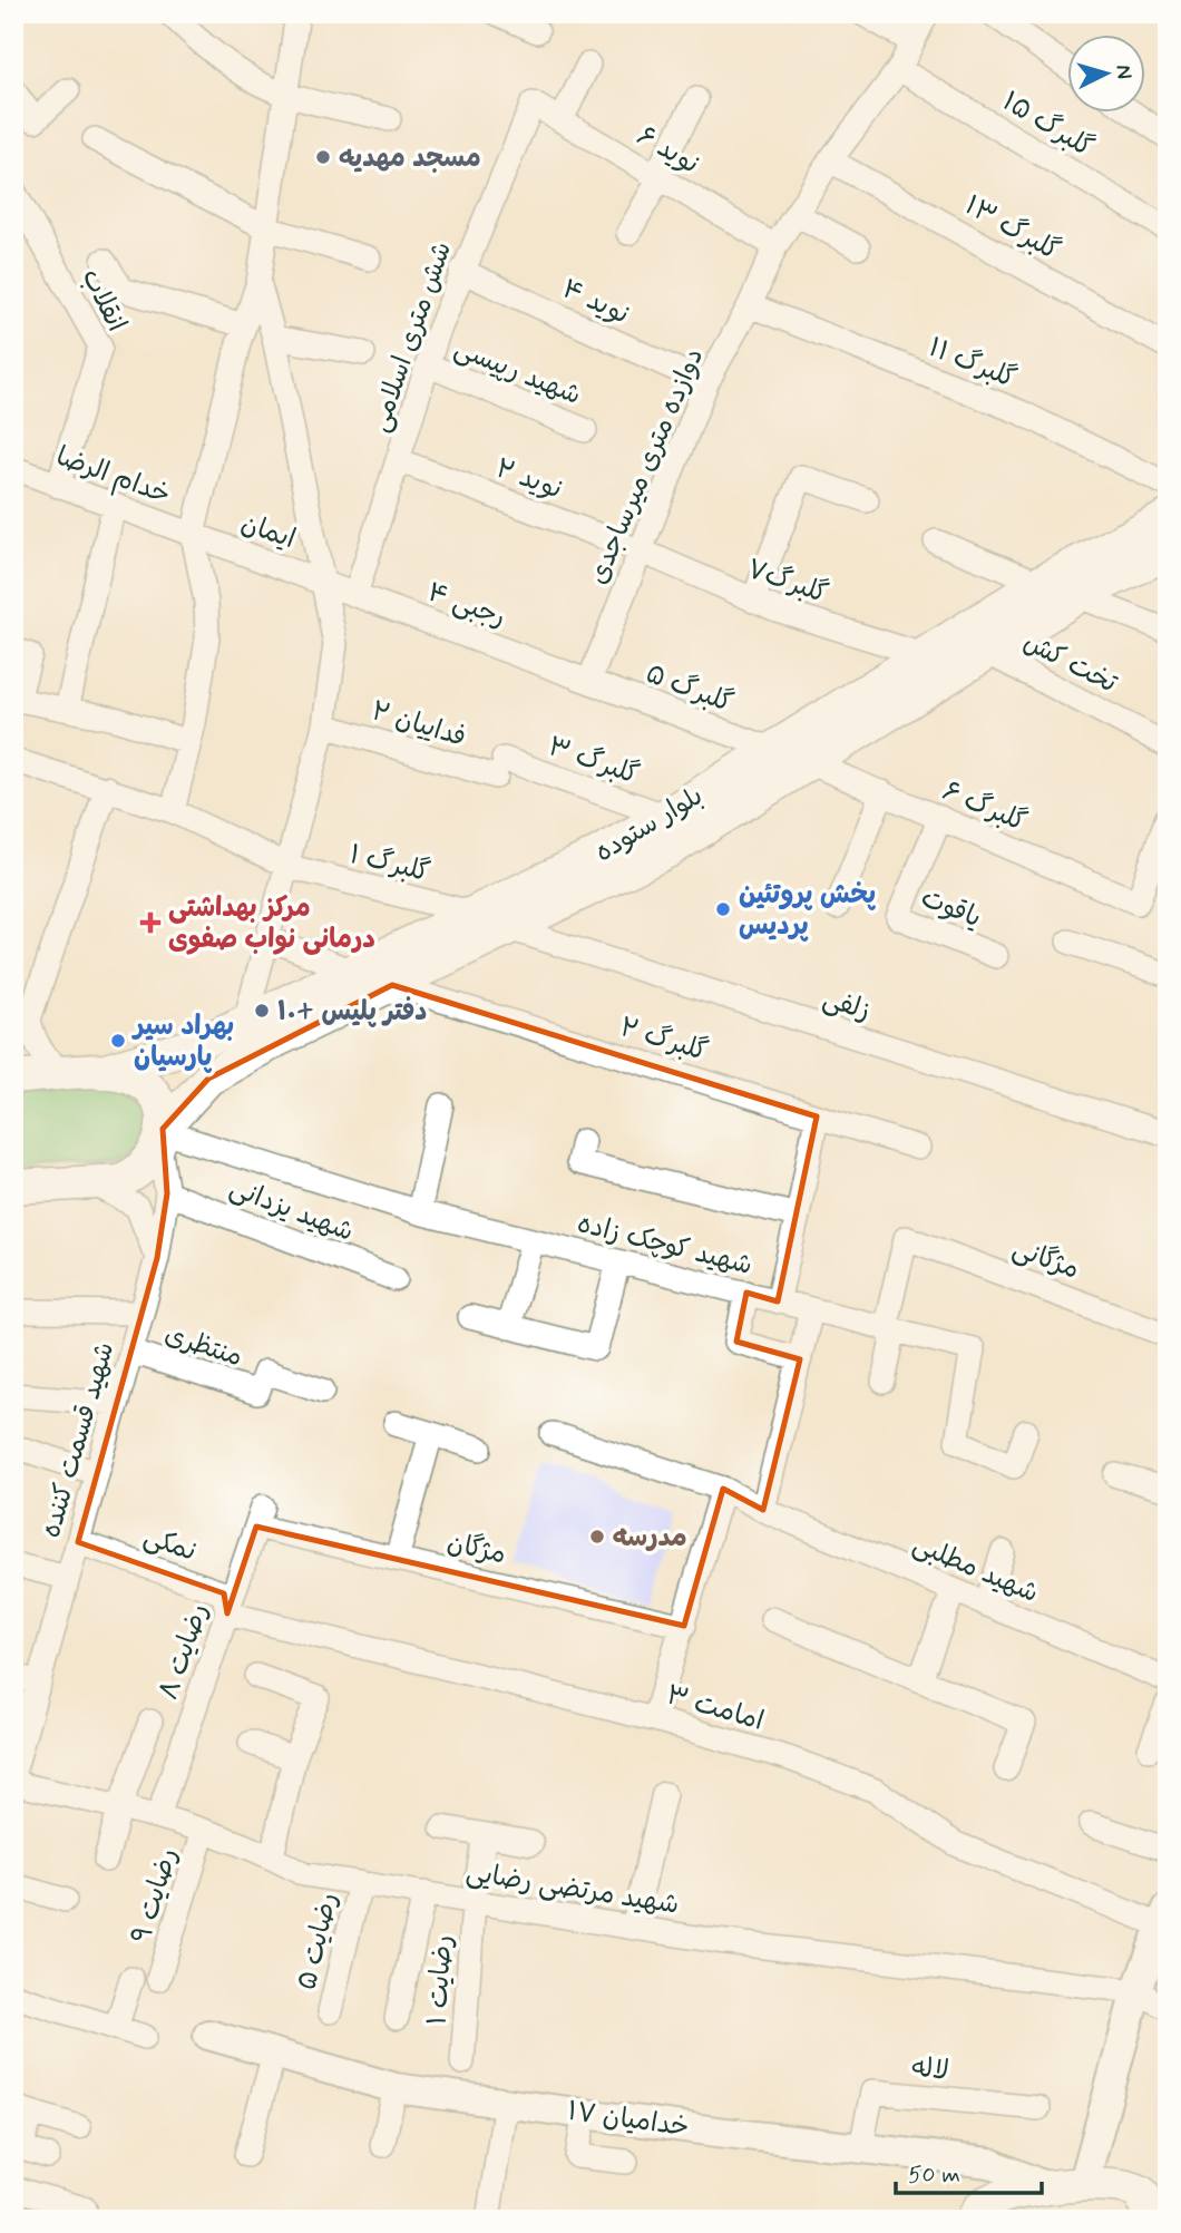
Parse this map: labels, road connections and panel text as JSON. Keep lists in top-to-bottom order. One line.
{"streets":{"main road":["بلوار ستوده"],"street":["گلبرگ ۱۵","نوید ۶","گلبرگ ۱۳","انقلاب","نوید ۴","شش متری اسلامی","گلبرگ ۱۱","شهید رپیسی","دوازده متری میرساجدی","خدام الرضا","نوید ۲","ایمان","گلبرگ۷","رجبی ۴","تخت کش","گلبرگ ۵","فداییان ۲","گلبرگ ۳","گلبرگ ۶","گلبرگ ۱","یاقوت","زلفی","گلبرگ ۲","شهید یزدانی","شهید کوچک زاده","مژگانی","منتظری","شهید قسمت کننده","نمکی","مژگان","شهید مطلبی","رضایت ۸","امامت ۳","شهید مرتضی رضایی","رضایت ۹","رضایت ۵","رضایت ۱","لاله","خدامیان ۱۷"]},"crossings":[["گلبرگ ۱۵","دوازده متری میرساجدی"],["نوید ۶","شش متری اسلامی"],["نوید ۶","دوازده متری میرساجدی"],["گلبرگ ۱۳","دوازده متری میرساجدی"],["انقلاب","خدام الرضا"],["نوید ۴","شش متری اسلامی"],["نوید ۴","دوازده متری میرساجدی"],["شش متری اسلامی","شهید رپیسی"],["شش متری اسلامی","نوید ۲"],["شش متری اسلامی","رجبی ۴"],["گلبرگ ۱۱","دوازده متری میرساجدی"],["دوازده متری میرساجدی","نوید ۲"],["دوازده متری میرساجدی","گلبرگ۷"],["دوازده متری میرساجدی","رجبی ۴"],["دوازده متری میرساجدی","گلبرگ ۵"],["خدام الرضا","ایمان"],["نوید ۲","گلبرگ۷"],["ایمان","رجبی ۴"],["گلبرگ۷","بلوار ستوده"],["رجبی ۴","گلبرگ ۵"],["تخت کش","بلوار ستوده"],["گلبرگ ۵","بلوار ستوده"],["فداییان ۲","گلبرگ ۳"],["گلبرگ ۳","بلوار ستوده"],["گلبرگ ۶","بلوار ستوده"],["گلبرگ ۶","یاقوت"],["بلوار ستوده","گلبرگ ۱"],["بلوار ستوده","زلفی"],["بلوار ستوده","گلبرگ ۲"],["بلوار ستوده","شهید کوچک زاده"],["بلوار ستوده","شهید قسمت کننده"],["شهید یزدانی","شهید قسمت کننده"],["شهید کوچک زاده","مژگانی"],["شهید کوچک زاده","شهید قسمت کننده"],["منتظری","شهید قسمت کننده"],["شهید قسمت کننده","نمکی"],["نمکی","رضایت ۸"],["نمکی","امامت ۳"],["مژگان","رضایت ۸"],["رضایت ۸","امامت ۳"],["رضایت ۸","شهید مرتضی رضایی"],["شهید مرتضی رضایی","رضایت ۹"],["شهید مرتضی رضایی","رضایت ۵"],["شهید مرتضی رضایی","رضایت ۱"],["لاله","خدامیان ۱۷"]],"places":{"other":["مسجد مهدیه","پخش پروتئین پردیس","دفتر پلیس +۱۰","بهراد سیر پارسیان","مدرسه"],"health":["مرکز بهداشتی درمانی نواب صفوی"]},"scale_bar":"50 m","north":"right"}
